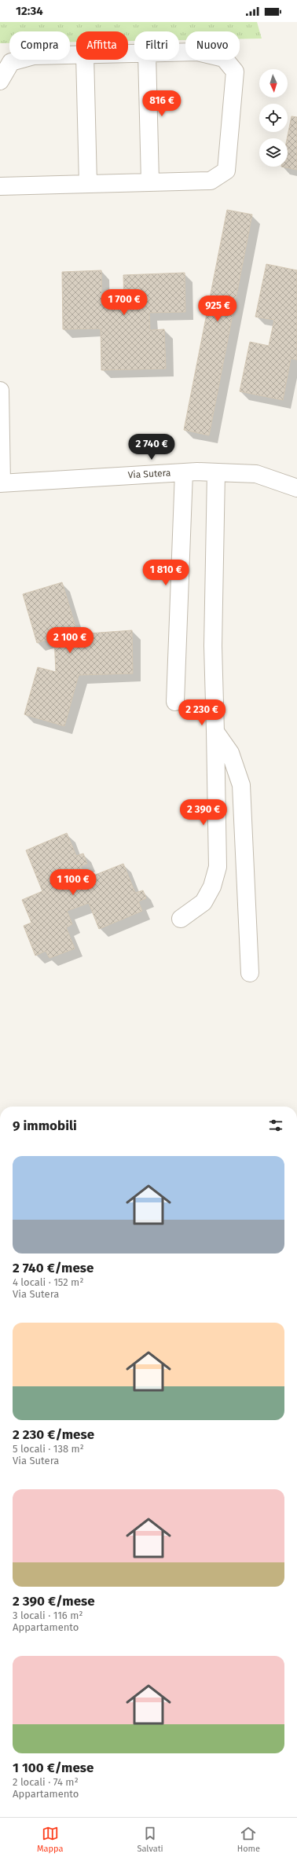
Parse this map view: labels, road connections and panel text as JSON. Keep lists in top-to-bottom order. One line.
{"streets":{"street":["Via Sutera"]},"north":"bottom","page":{"status":"12:34","chip":["Compra","Affitta","Filtri","Nuovo"],"price":["816 €","1 700 €","925 €","2 740 €","1 810 €","2 100 €","2 230 €","2 390 €","1 100 €"],"heading":"9 immobili","list":[{"name":"2 740 €/mese","note":"4 locali · 152 m² · Via Sutera"},{"name":"2 230 €/mese","note":"5 locali · 138 m² · Via Sutera"},{"name":"2 390 €/mese","note":"3 locali · 116 m² · Appartamento"},{"name":"1 100 €/mese","note":"2 locali · 74 m² · Appartamento"}],"tabs":["Mappa","Salvati","Home"]}}
